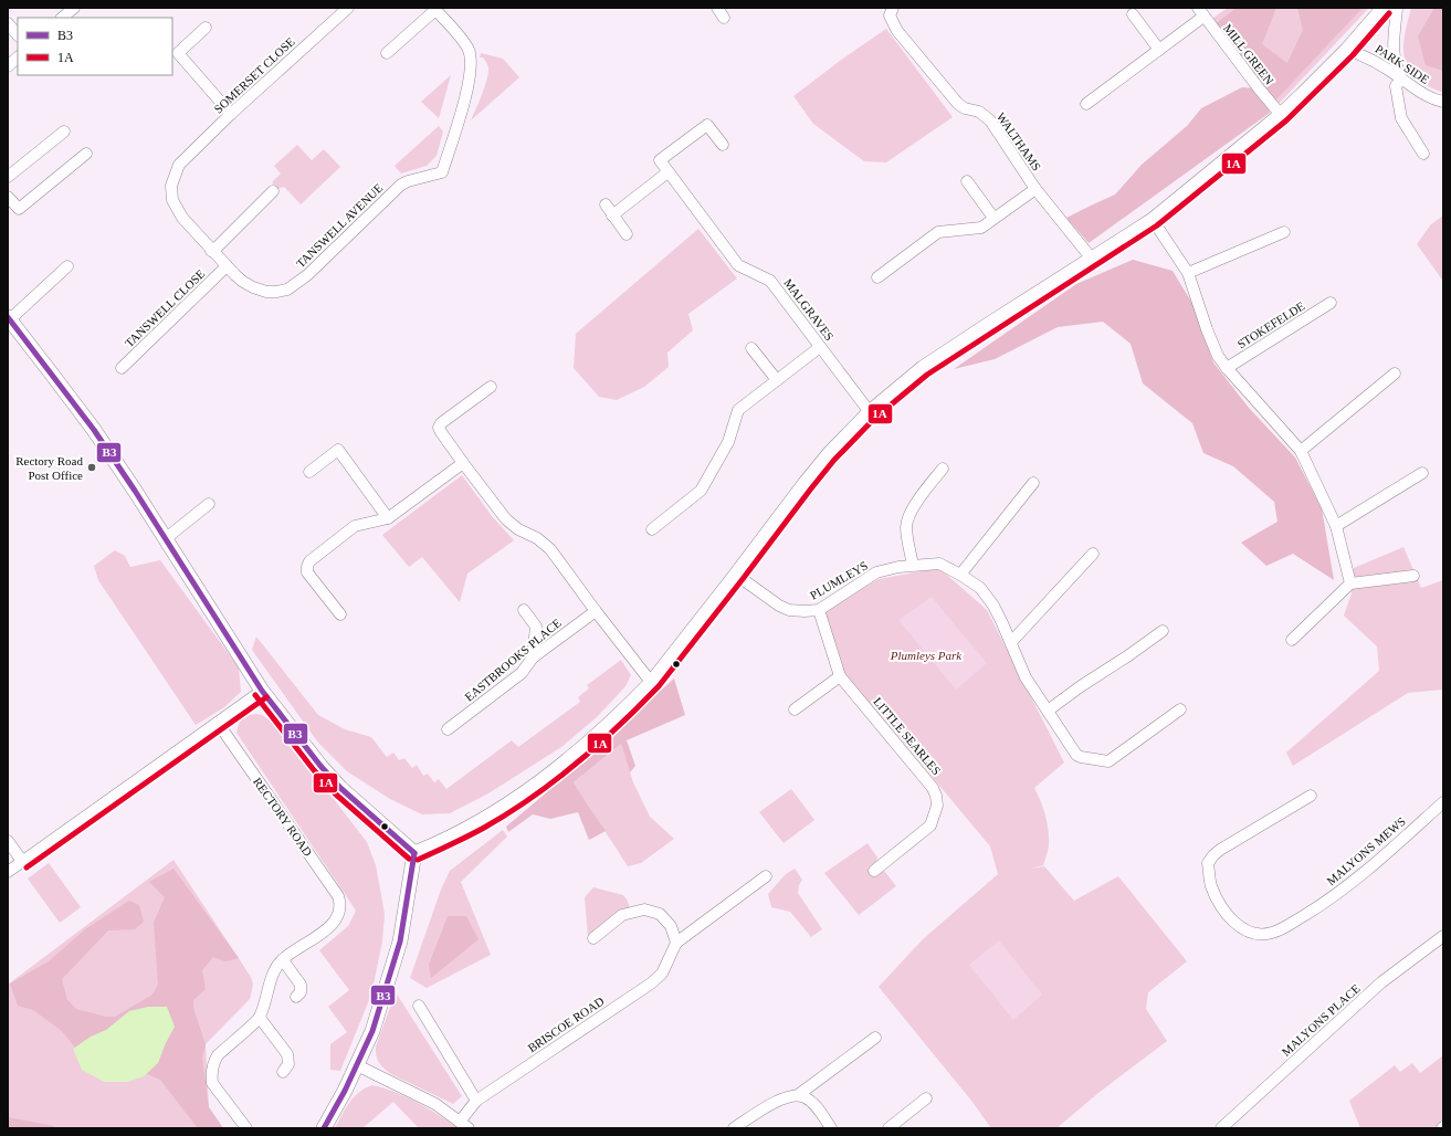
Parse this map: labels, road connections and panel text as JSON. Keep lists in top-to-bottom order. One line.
{"streets":{"street":["MILL GREEN","PARK SIDE","SOMERSET CLOSE","WALTHAMS","TANSWELL AVENUE","TANSWELL CLOSE","MALGRAVES","STOKEFELDE","PLUMLEYS","EASTBROOKS PLACE","LITTLE SEARLES","RECTORY ROAD","MALYONS MEWS","MALYONS PLACE","BRISCOE ROAD"]},"crossings":[["SOMERSET CLOSE","TANSWELL AVENUE"],["TANSWELL AVENUE","TANSWELL CLOSE"],["PLUMLEYS","LITTLE SEARLES"]],"parks":["Plumleys Park"],"places":["Rectory Road Post Office"],"lines":["transit line 1A","transit line B3"],"legend":["B3","1A"]}
